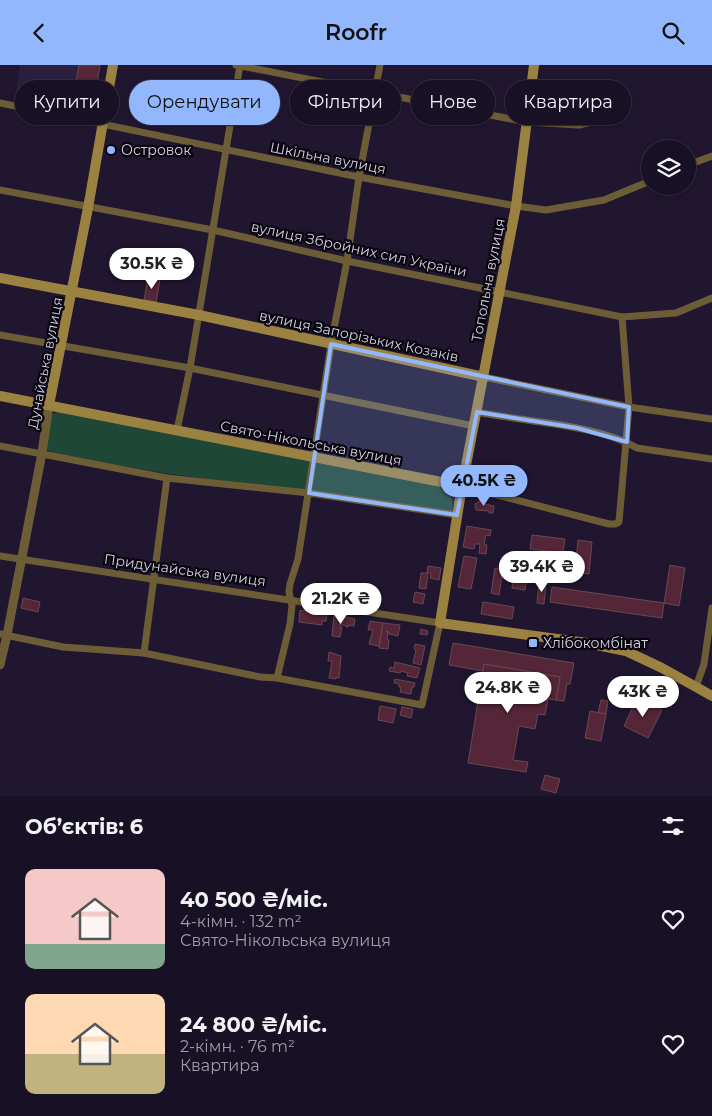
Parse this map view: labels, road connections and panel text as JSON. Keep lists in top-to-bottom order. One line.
{"streets":{"main road":["Топольна вулиця","вулиця Запорізьких Козаків","Дунайська вулиця","Свято-Нікольська вулиця","Придунайська вулиця"],"street":["Шкільна вулиця","вулиця Збройних сил України"]},"crossings":[["Шкільна вулиця","Топольна вулиця"],["вулиця Збройних сил України","Топольна вулиця"],["вулиця Збройних сил України","Дунайська вулиця"],["Топольна вулиця","вулиця Запорізьких Козаків"],["Топольна вулиця","Свято-Нікольська вулиця"],["Топольна вулиця","Придунайська вулиця"],["вулиця Запорізьких Козаків","Дунайська вулиця"],["Дунайська вулиця","Свято-Нікольська вулиця"],["Дунайська вулиця","Придунайська вулиця"]],"places":{"other":["Островок"],"transit":["Хлібокомбінат"]},"page":{"header":"Roofr","chip":["Купити","Орендувати","Фільтри","Нове","Квартира"],"price":["30.5K ₴","40.5K ₴","39.4K ₴","21.2K ₴","24.8K ₴","43K ₴"],"heading":"Об’єктів: 6","list":[{"name":"40 500 ₴/міс.","note":"4-кімн. · 132 m² · Свято-Нікольська вулиця"},{"name":"24 800 ₴/міс.","note":"2-кімн. · 76 m² · Квартира"}]}}
